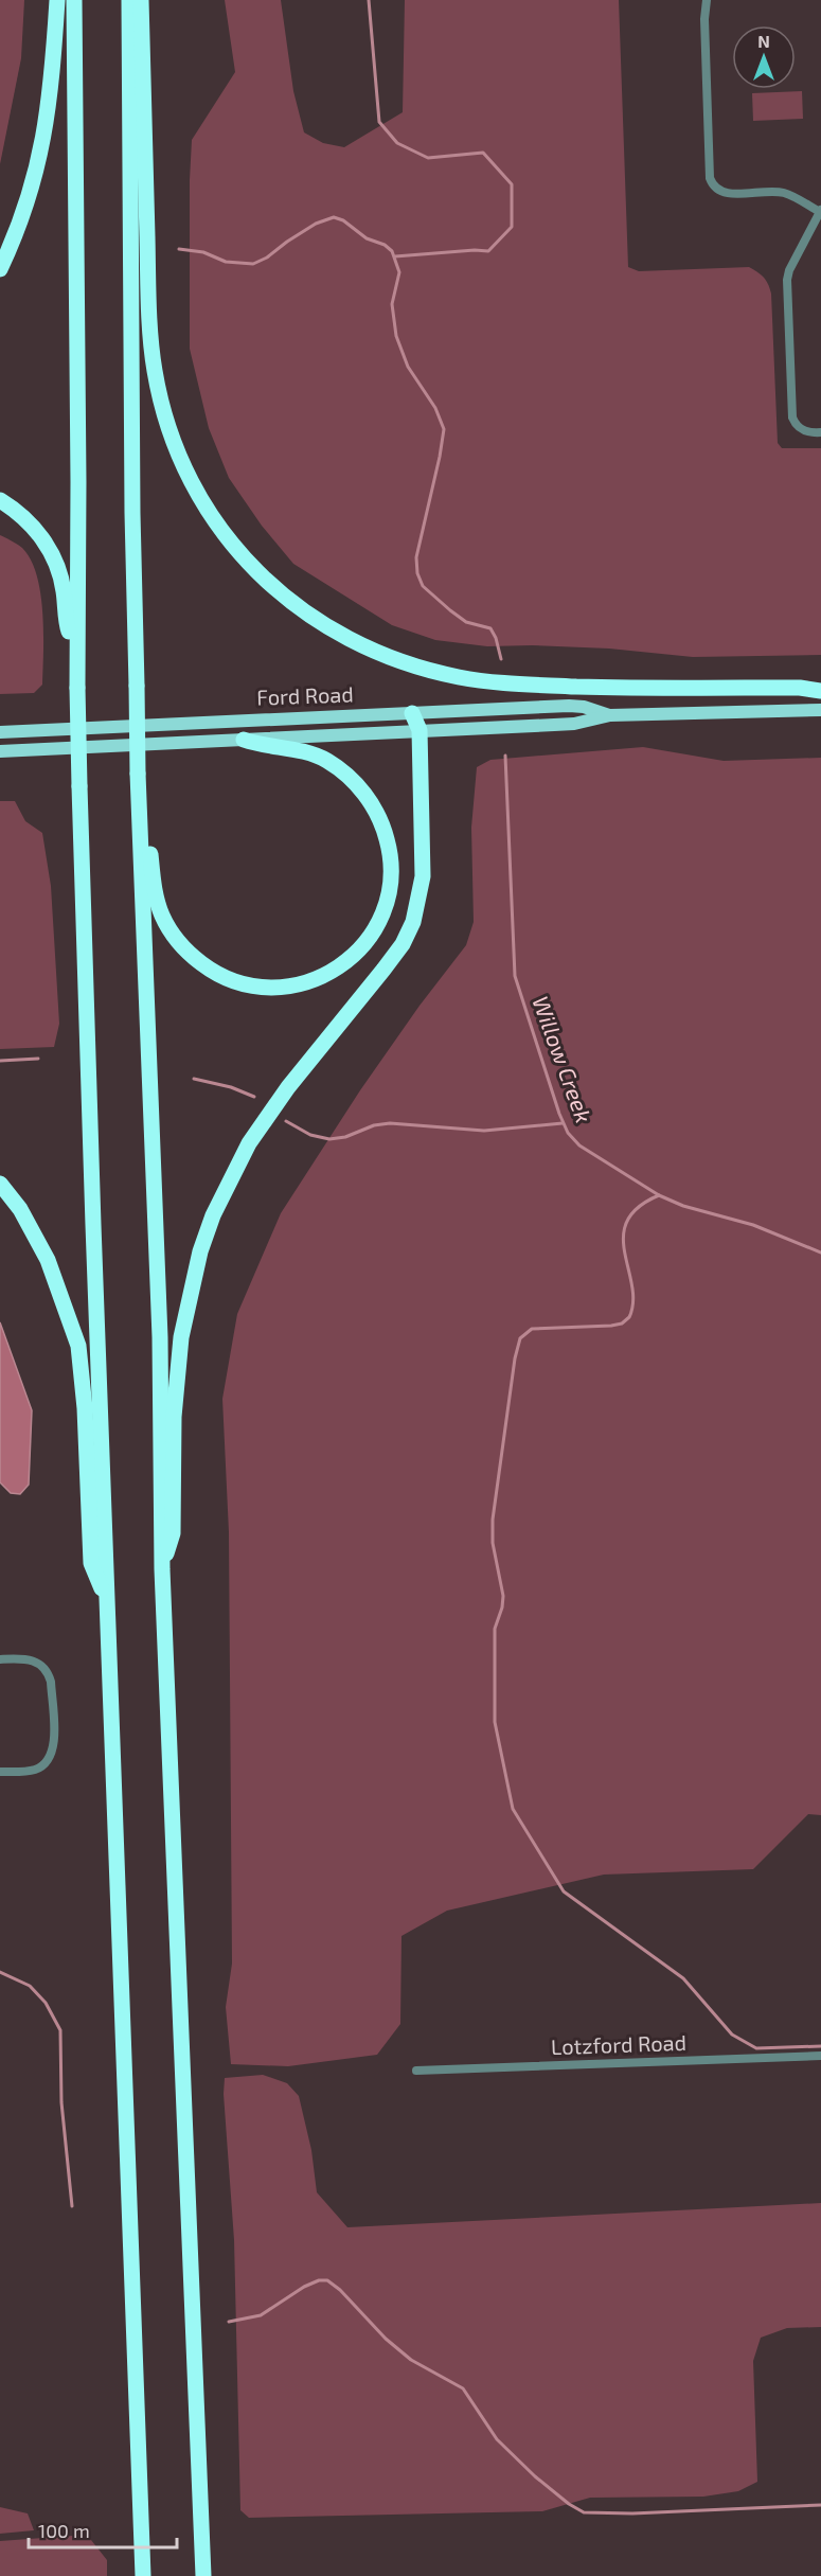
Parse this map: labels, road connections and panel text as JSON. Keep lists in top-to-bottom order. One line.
{"streets":{"main road":["Ford Road"],"street":["Lotzford Road"]},"water":["Willow Creek"],"scale_bar":"100 m","north":"top"}
